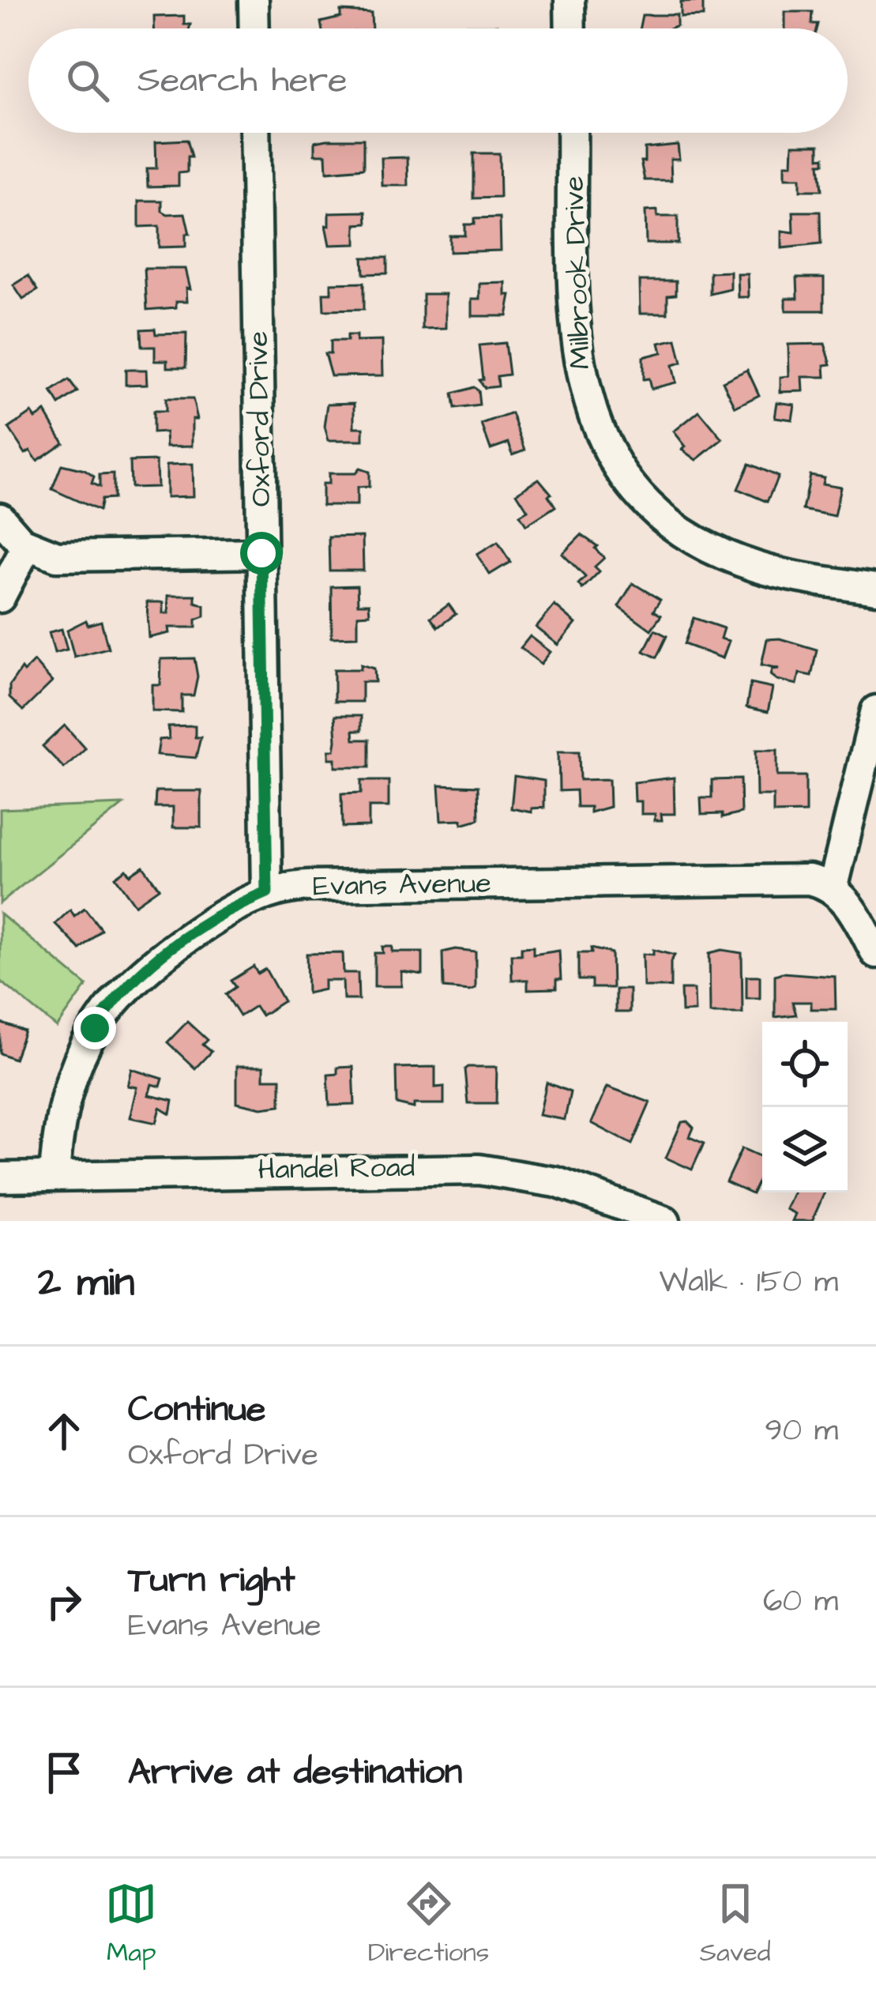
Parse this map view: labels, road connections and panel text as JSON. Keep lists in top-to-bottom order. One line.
{"streets":{"street":["Milbrook Drive","Oxford Drive","Evans Avenue","Handel Road"]},"crossings":[["Oxford Drive","Evans Avenue"],["Evans Avenue","Handel Road"]],"page":{"search":"Search here","heading":["2 min","Walk · 150 m"],"list":[["Continue","Oxford Drive","90 m"],["Turn right","Evans Avenue","60 m"],"Arrive at destination"],"nav":["Map","Directions","Saved"]}}
